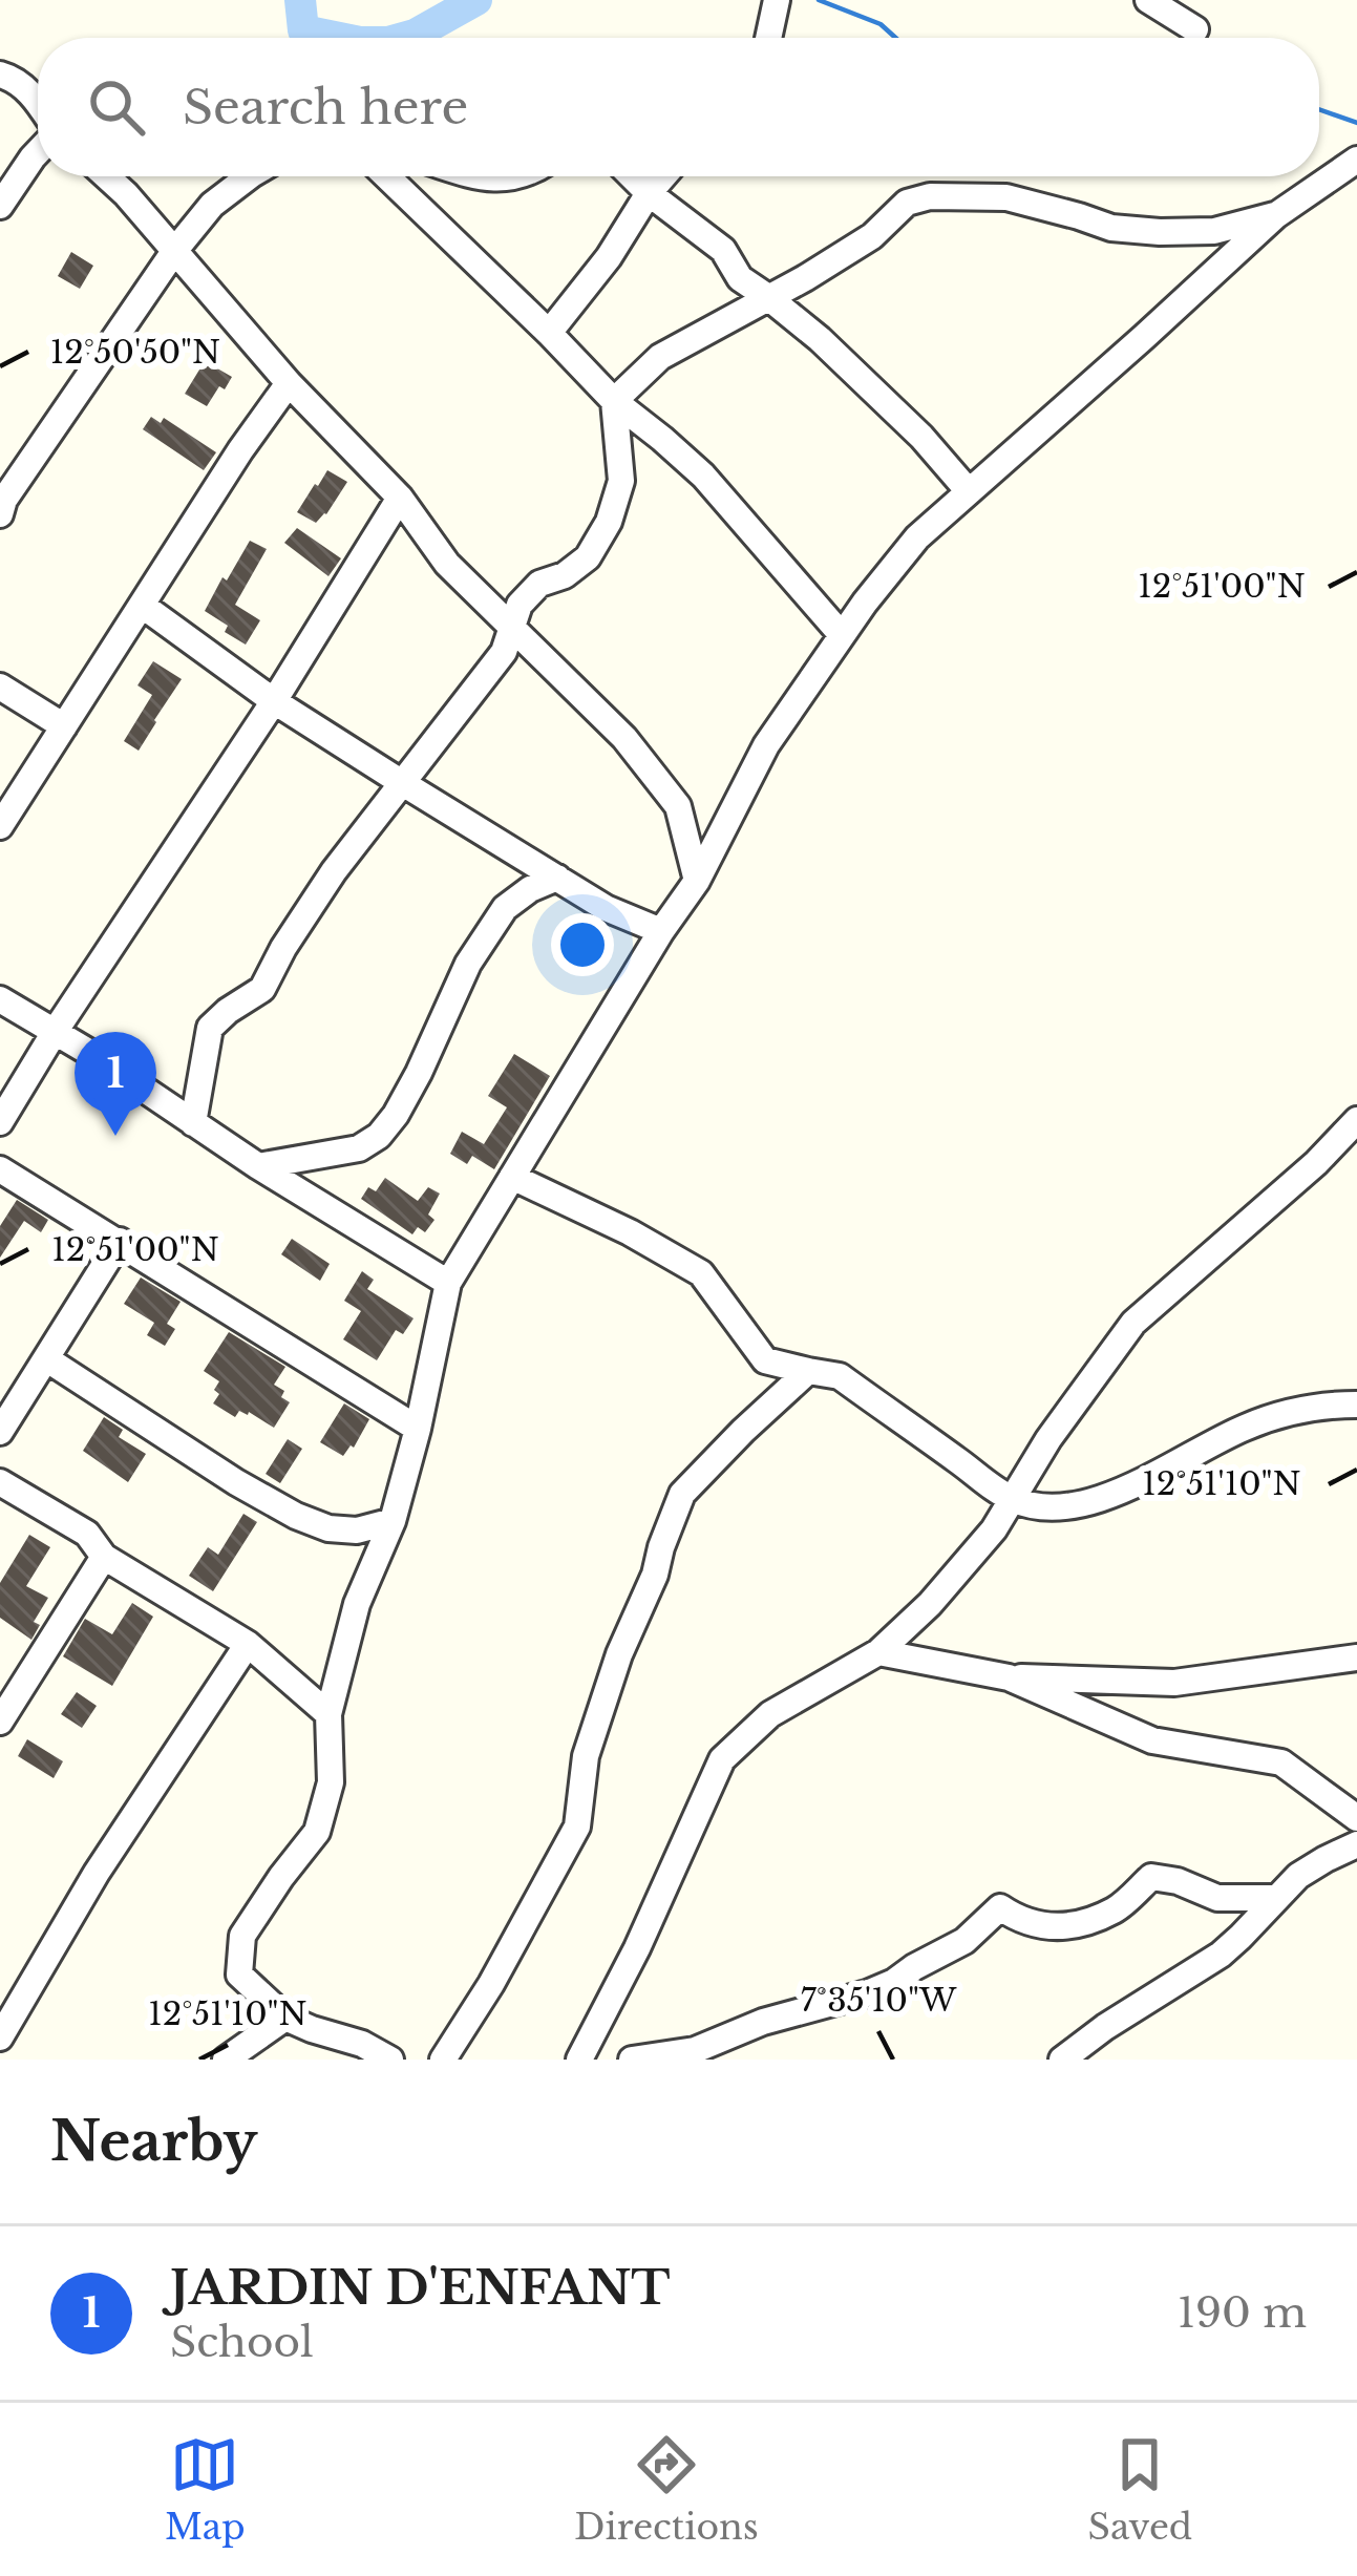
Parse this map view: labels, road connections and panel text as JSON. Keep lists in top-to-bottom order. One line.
{"page":{"search":"Search here","pins":"1","heading":"Nearby","list":[{"mark":"1","name":"JARDIN D'ENFANT","note":"School","value":"190 m"}],"nav":["Map","Directions","Saved"]},"coordinates":["12°50'50\"N","12°51'00\"N","12°51'10\"N","7°35'10\"W"]}
